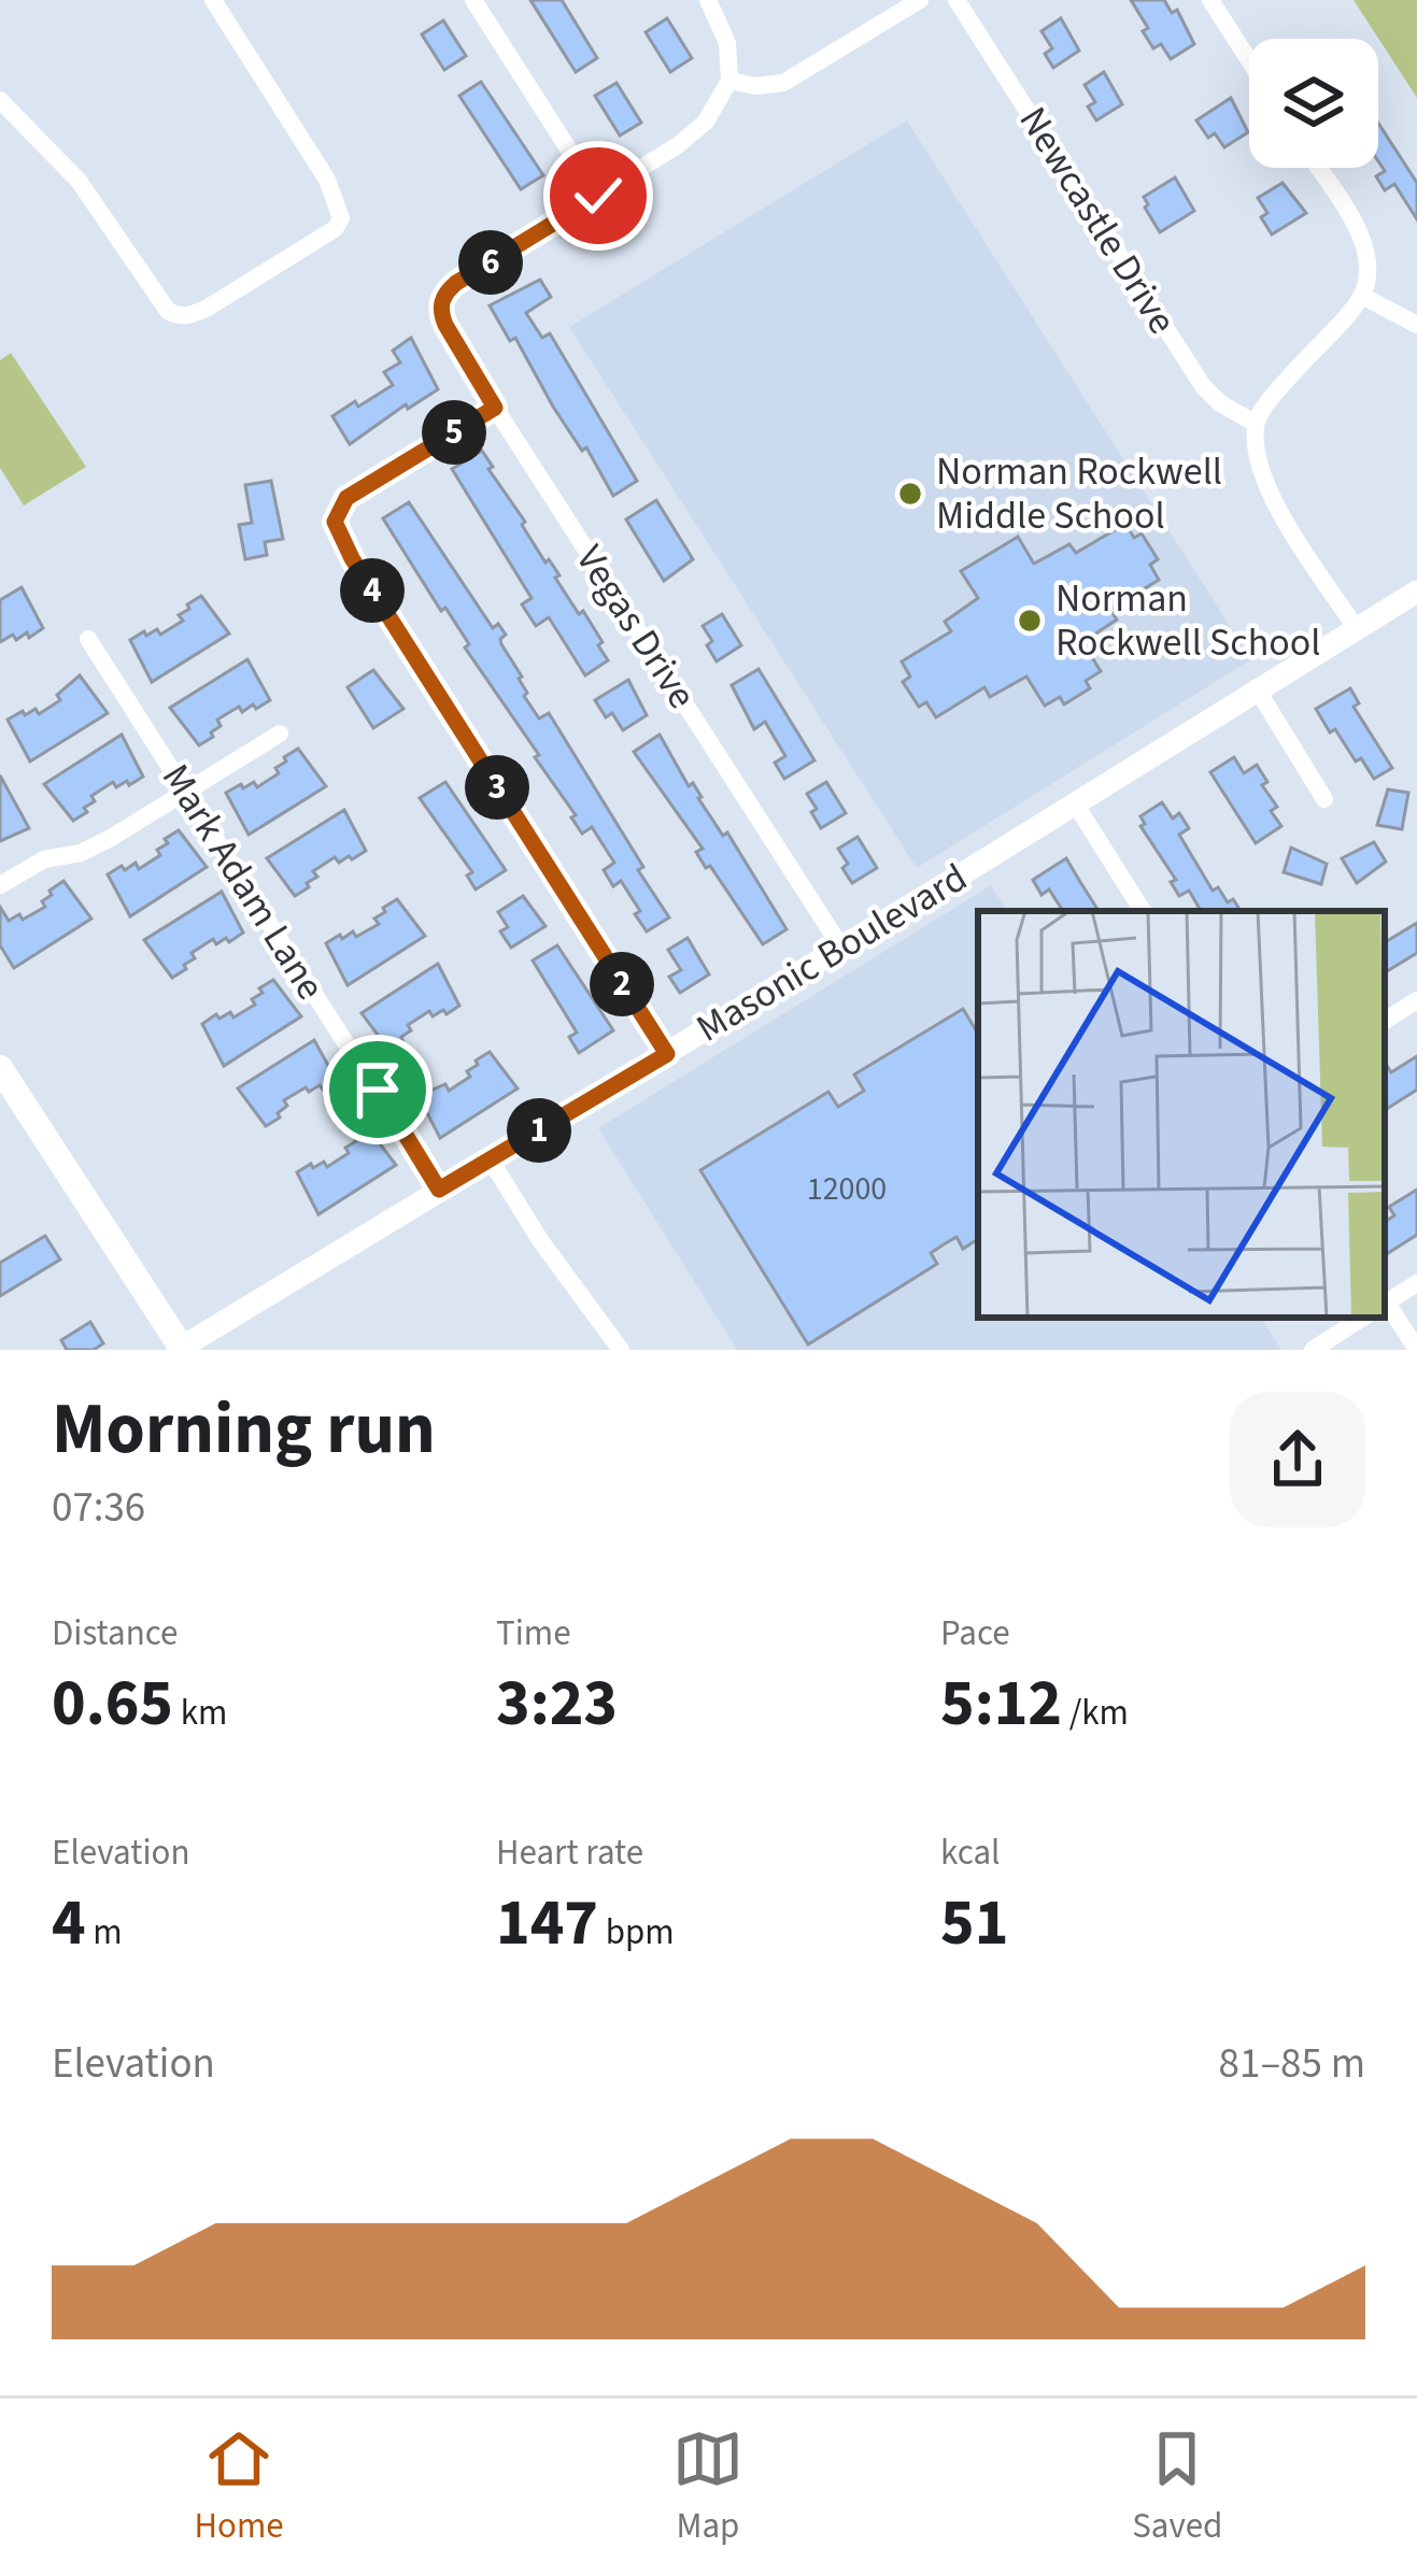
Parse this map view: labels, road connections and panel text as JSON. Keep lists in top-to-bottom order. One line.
{"streets":{"street":["Newcastle Drive","Vegas Drive","Mark Adam Lane","Masonic Boulevard"]},"crossings":[["Vegas Drive","Masonic Boulevard"],["Mark Adam Lane","Masonic Boulevard"]],"places":["Norman Rockwell Middle School","Norman Rockwell School"],"house_numbers":["12000"],"page":{"pins":["6","5","4","3","2","1"],"heading":["Morning run","07:36"],"stats":[["Distance","0.65 km"],["Time","3:23"],["Pace","5:12 /km"],["Elevation","4 m"],["Heart rate","147 bpm"],["kcal","51"]],"chart":["Elevation","81–85 m"],"tabs":["Home","Map","Saved"]}}
